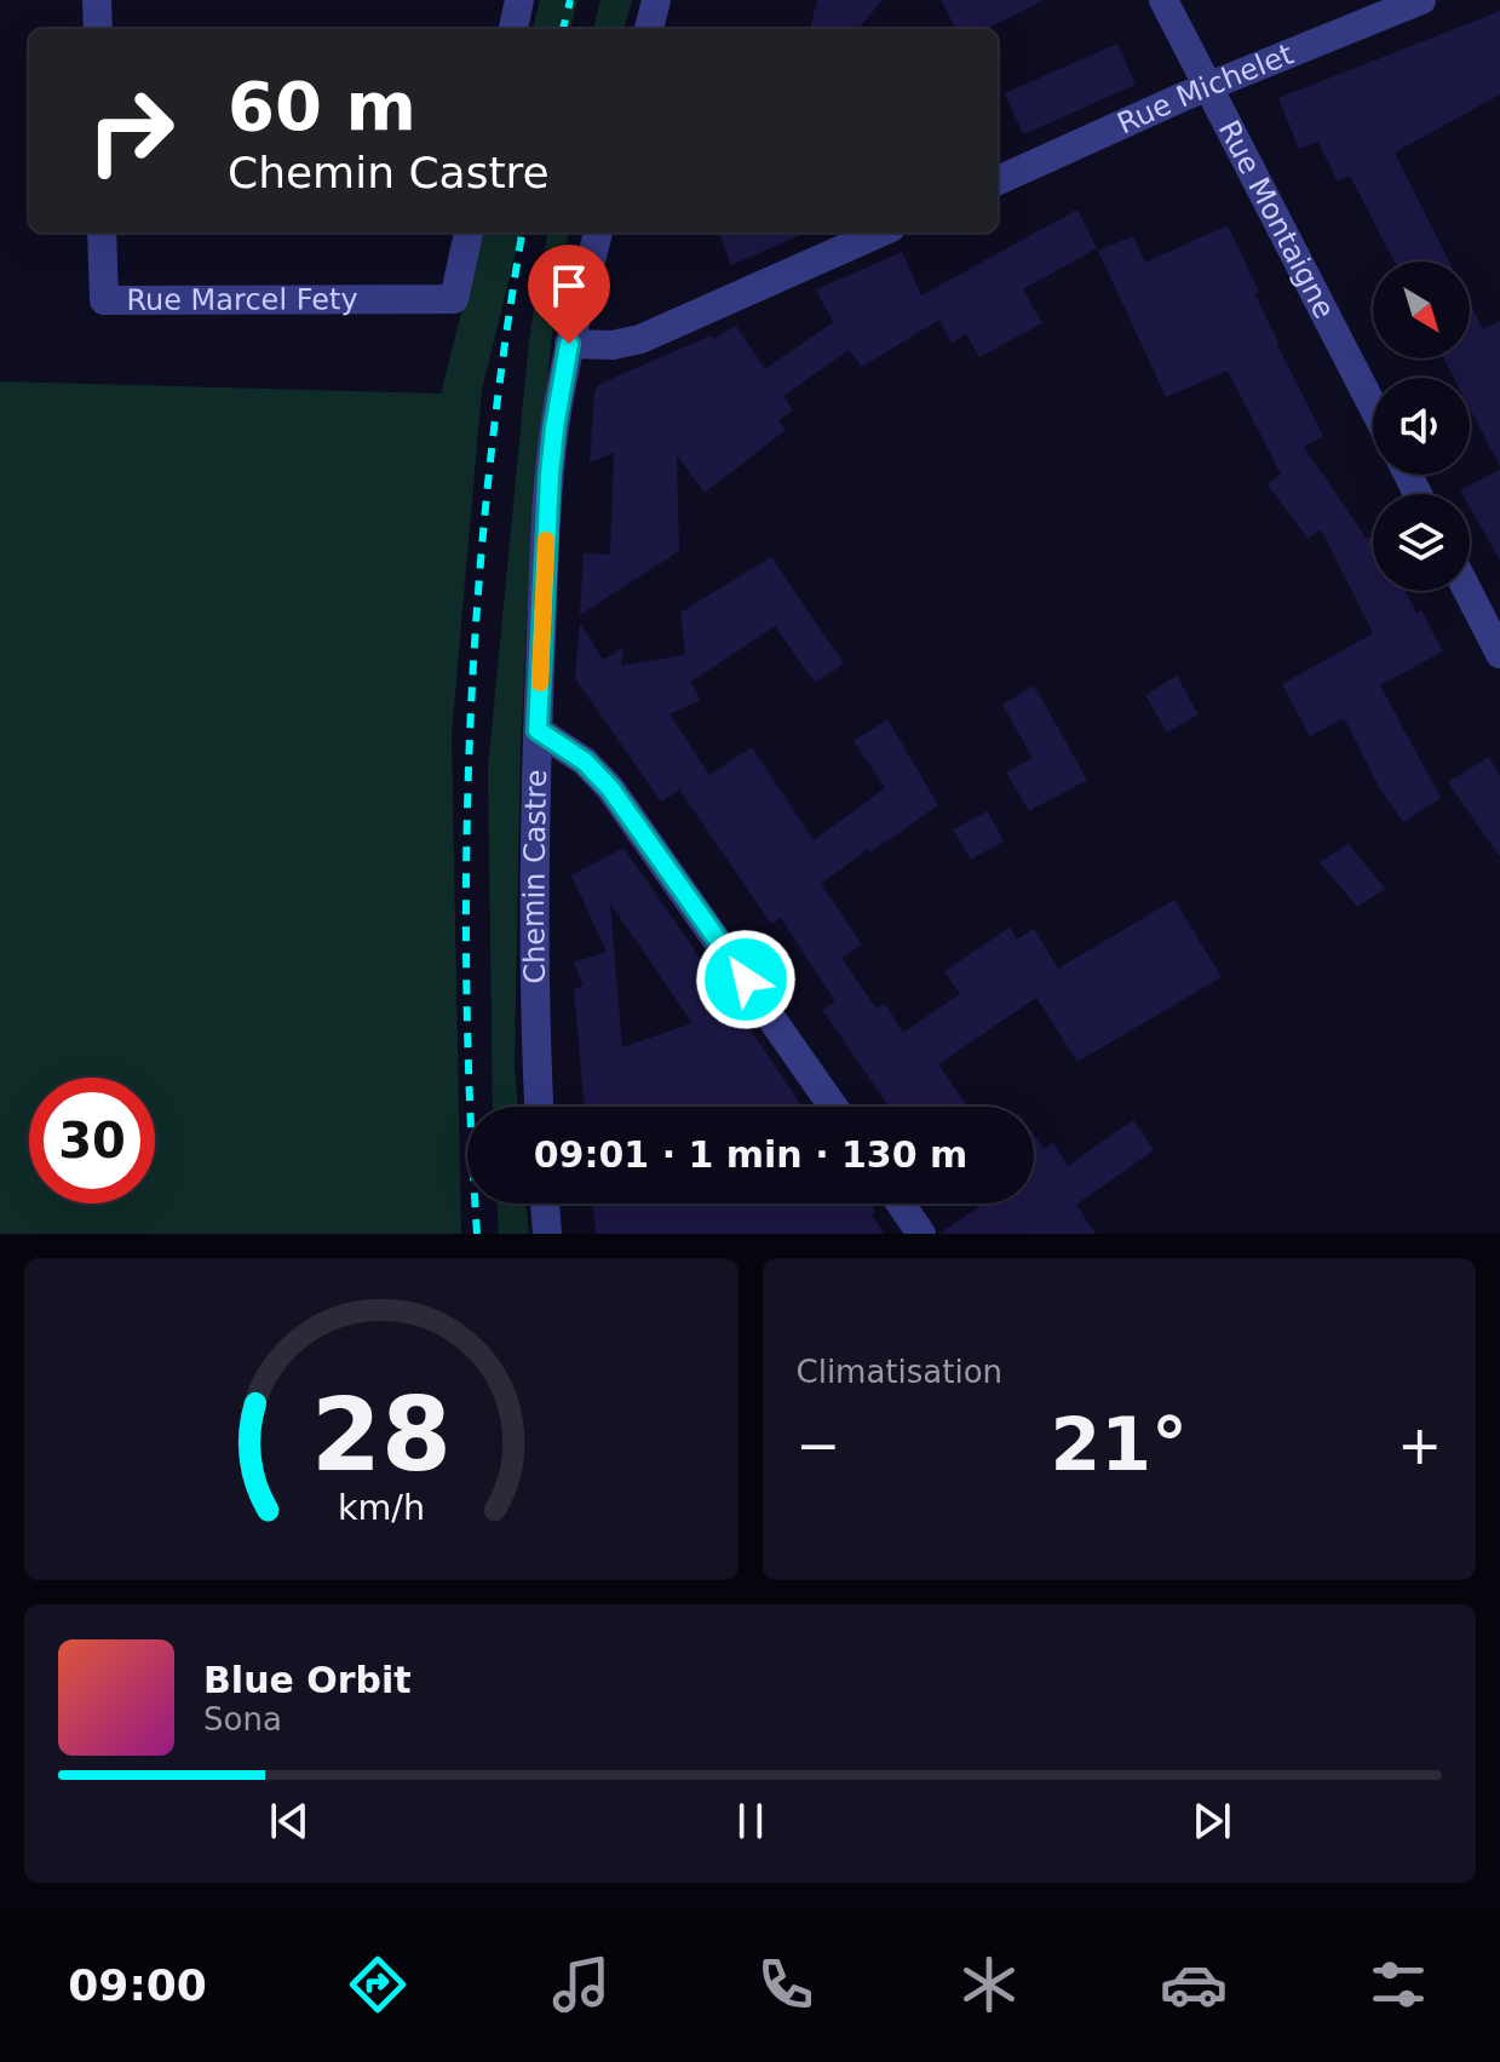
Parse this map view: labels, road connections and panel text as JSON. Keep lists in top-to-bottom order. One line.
{"streets":{"street":["Rue Michelet","Rue Montaigne","Rue Marcel Fety","Chemin Castre"]},"crossings":[["Rue Michelet","Rue Montaigne"]],"north":"bottom right","page":{"turn":["60 m","Chemin Castre"],"limit":"30","trip":"09:01 · 1 min · 130 m","tile":"Climatisation","heat":["−","21°","+"],"song":["Blue Orbit","Sona"],"tabs":"09:00","gauge":["28","km/h"]}}
